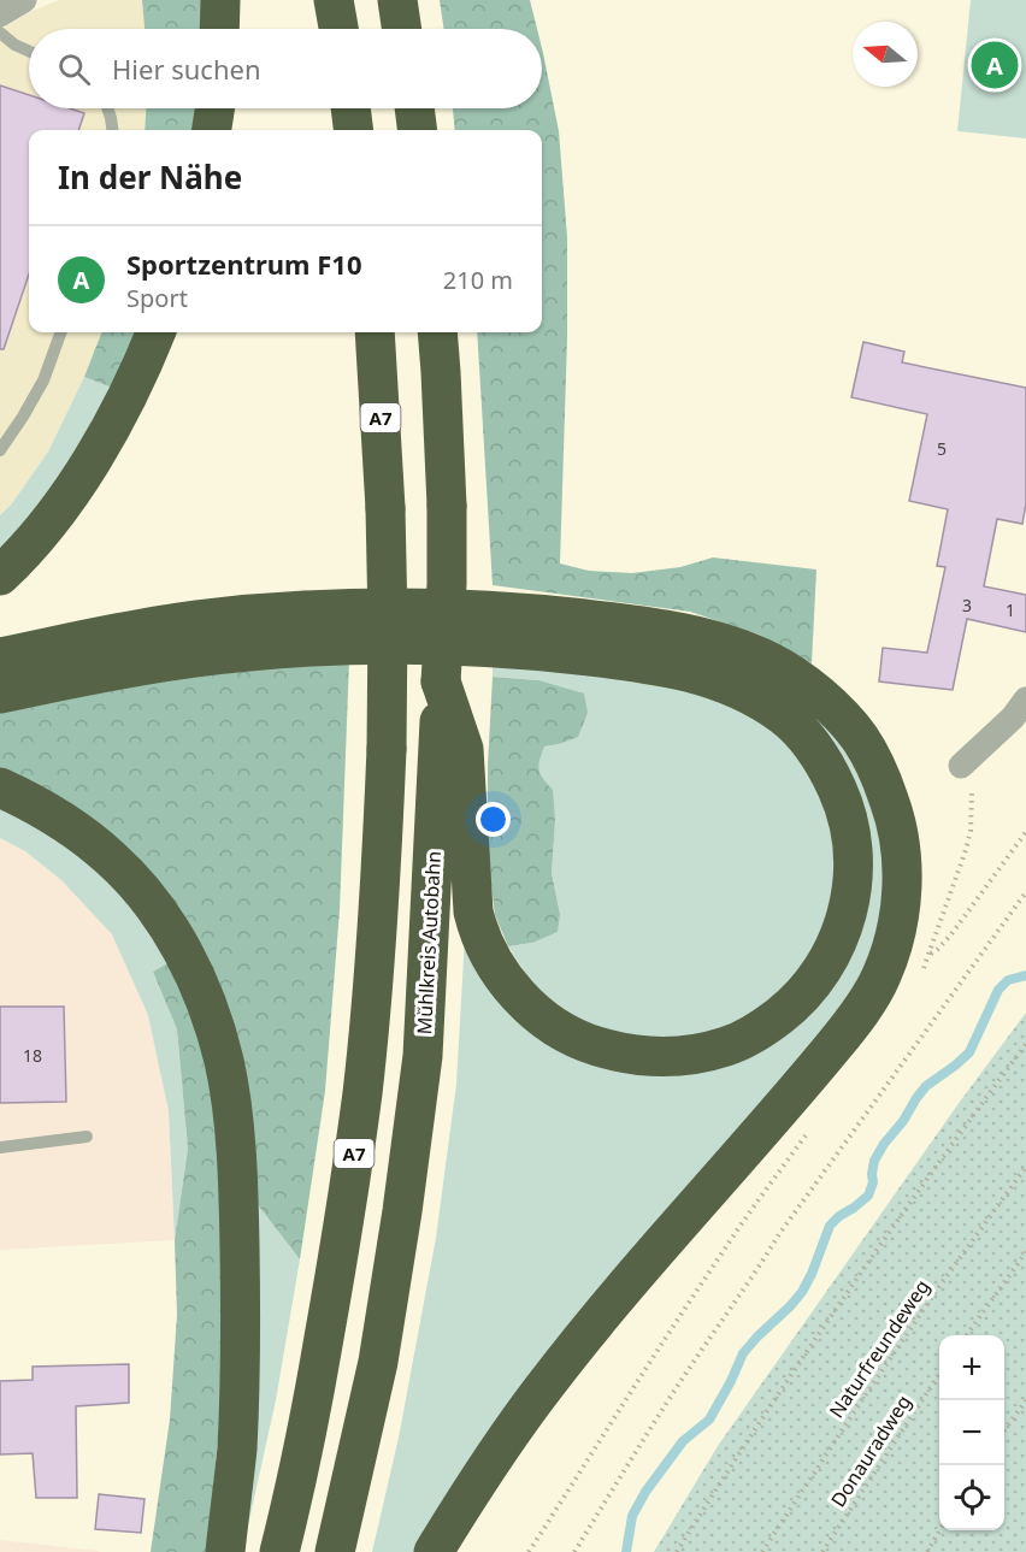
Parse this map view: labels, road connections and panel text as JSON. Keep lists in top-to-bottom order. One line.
{"streets":{"highway":["A7","Mühlkreis Autobahn"],"path":["Naturfreundeweg","Donauradweg"]},"house_numbers":["5","3","1","18"],"north":"left","page":{"search":"Hier suchen","pins":"A","heading":"In der Nähe","list":[{"mark":"A","name":"Sportzentrum F10","note":"Sport","value":"210 m"}],"map_buttons":["+","−"]}}
